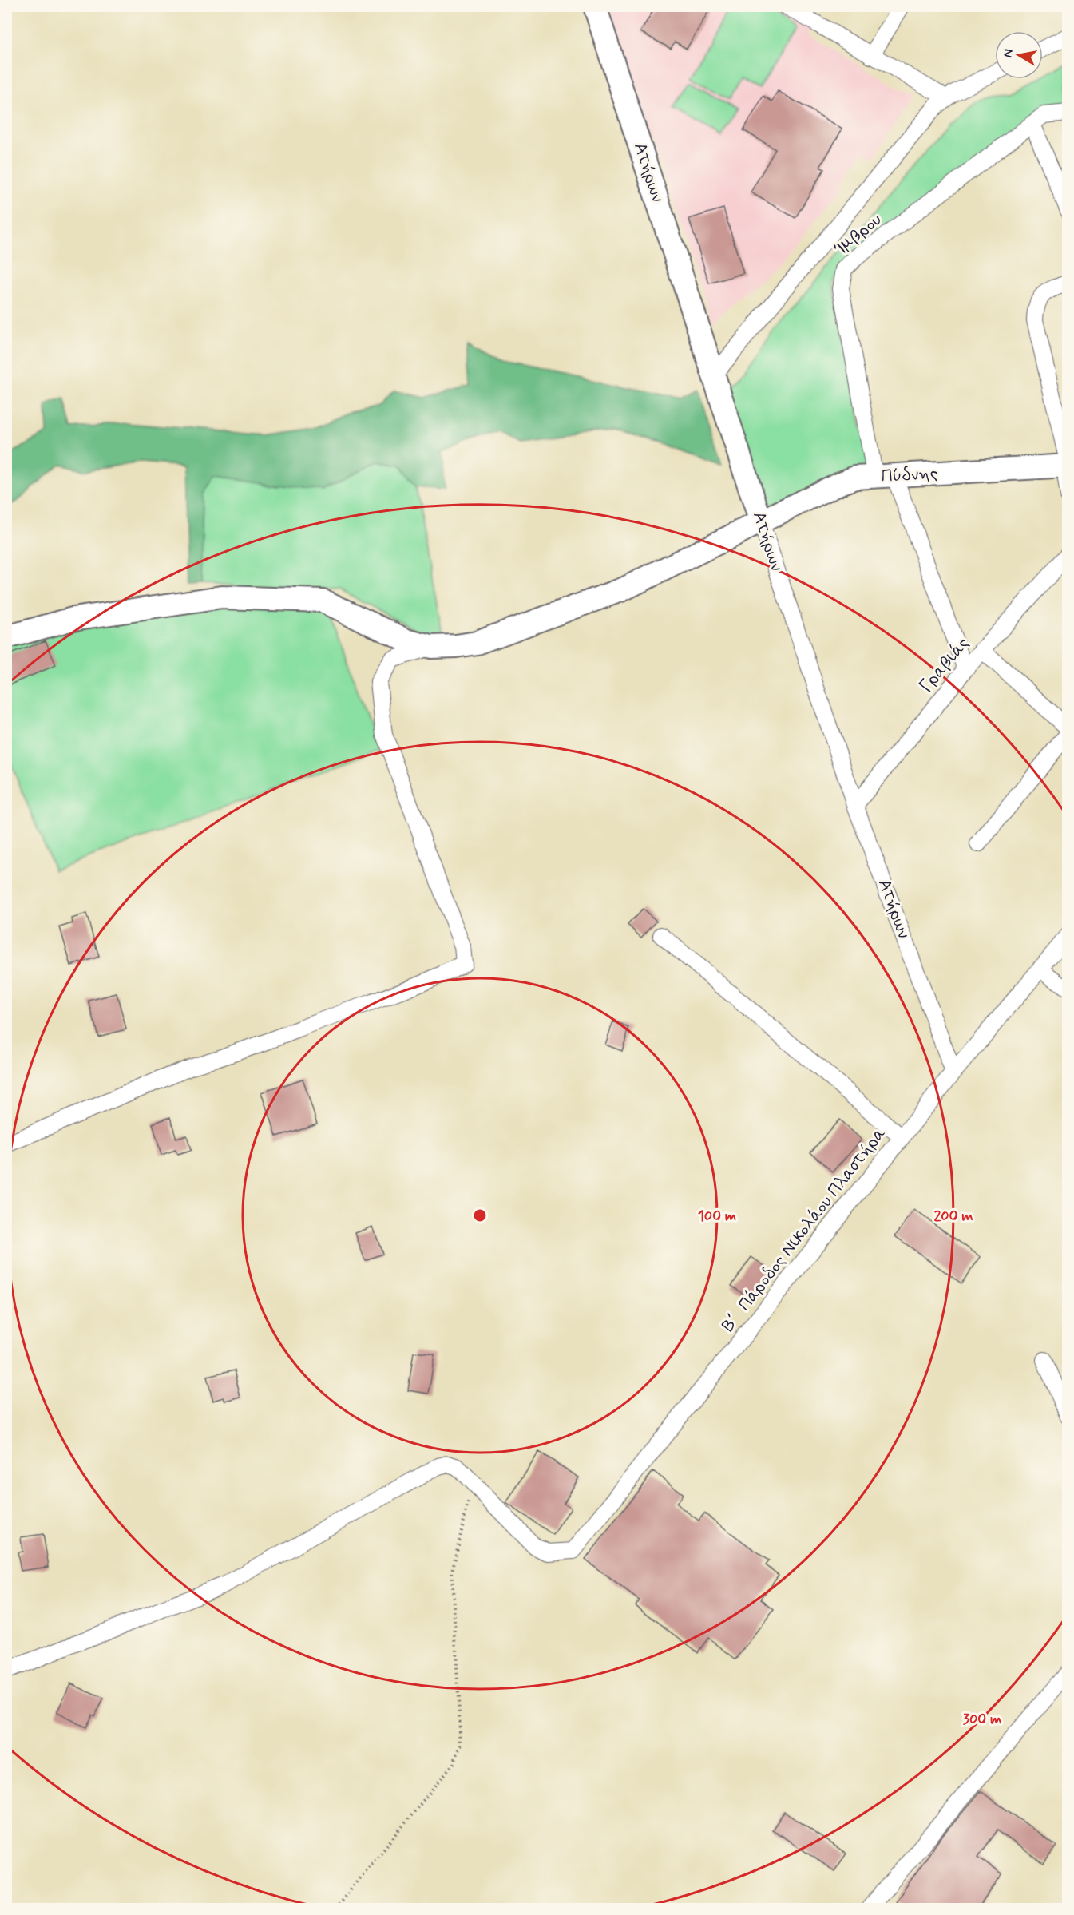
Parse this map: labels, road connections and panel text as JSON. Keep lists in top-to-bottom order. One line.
{"streets":{"street":["Ατήρων","Ίμβρου","Πύδνης","Γραβιάς","Β΄ Πάροδος Νικολάου Πλαστήρα"]},"crossings":[["Ατήρων","Πύδνης"],["Ατήρων","Γραβιάς"],["Ατήρων","Β΄ Πάροδος Νικολάου Πλαστήρα"],["Ίμβρου","Πύδνης"],["Ίμβρου","Γραβιάς"]],"north":"left","rings":["100 m","200 m","300 m"]}
